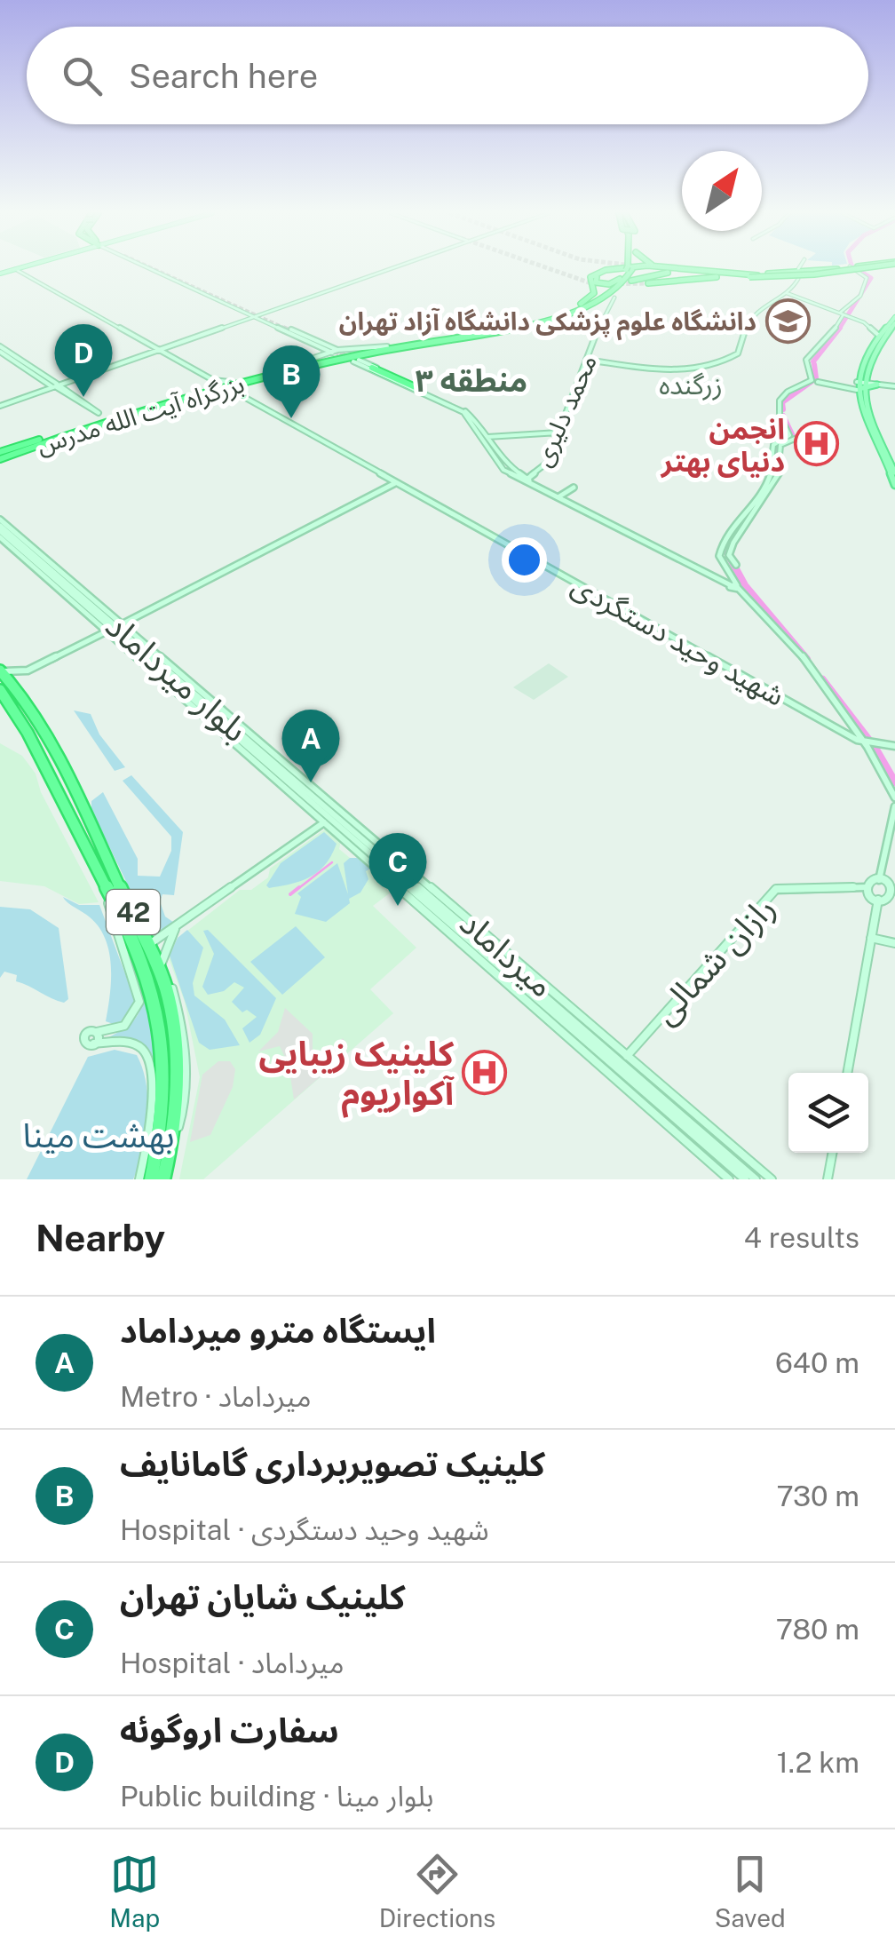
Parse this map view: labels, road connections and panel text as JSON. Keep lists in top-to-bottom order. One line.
{"streets":{"highway":["بزرگراه آیت الله مدرس","42"],"main road":["محمد دلیری","شهید وحید دستگردی","بلوار میرداماد","میرداماد","رازان شمالی"]},"crossings":[["بزرگراه آیت الله مدرس","شهید وحید دستگردی"],["بلوار میرداماد","میرداماد"],["میرداماد","رازان شمالی"]],"districts":["منطقه ۳","زرگنده"],"parks":["بهشت مينا"],"places":{"school or university":["دانشگاه علوم پزشکی دانشگاه آزاد تهران"],"hospital":["انجمن دنیای بهتر","کلینیک زیبایی آکواریوم"]},"north":"top right","page":{"search":"Search here","pins":["D","B","A","C"],"heading":["Nearby","4 results"],"list":[{"mark":"A","name":"ایستگاه مترو میرداماد","note":"Metro · میرداماد","value":"640 m"},{"mark":"B","name":"کلینیک تصویربرداری گامانایف","note":"Hospital · شهید وحید دستگردی","value":"730 m"},{"mark":"C","name":"کلینیک شایان تهران","note":"Hospital · میرداماد","value":"780 m"},{"mark":"D","name":"سفارت اروگوئه","note":"Public building · بلوار مینا","value":"1.2 km"}],"nav":["Map","Directions","Saved"]}}
